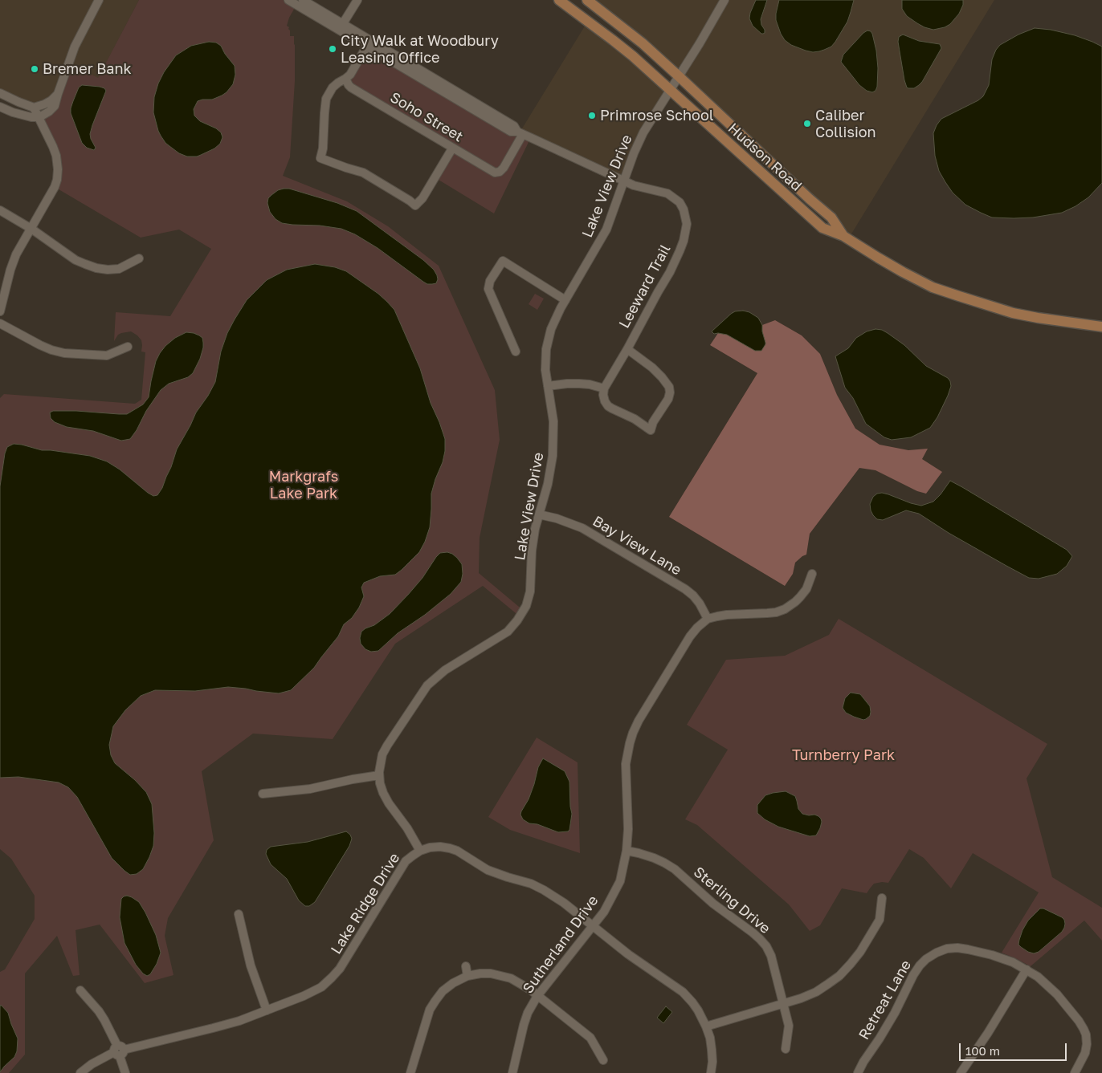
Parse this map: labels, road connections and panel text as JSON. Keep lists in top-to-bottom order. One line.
{"streets":{"street":["Soho Street","Hudson Road","Lake View Drive","Leeward Trail","Bay View Lane","Sterling Drive","Lake Ridge Drive","Sutherland Drive","Retreat Lane"]},"crossings":[["Soho Street","Leeward Trail"],["Hudson Road","Lake View Drive"],["Lake View Drive","Leeward Trail"],["Lake View Drive","Bay View Lane"],["Lake View Drive","Lake Ridge Drive"],["Bay View Lane","Sutherland Drive"],["Sterling Drive","Sutherland Drive"],["Lake Ridge Drive","Sutherland Drive"]],"parks":["Markgrafs Lake Park","Turnberry Park"],"places":["City Walk at Woodbury Leasing Office","Bremer Bank","Primrose School","Caliber Collision"],"scale_bar":"100 m"}
